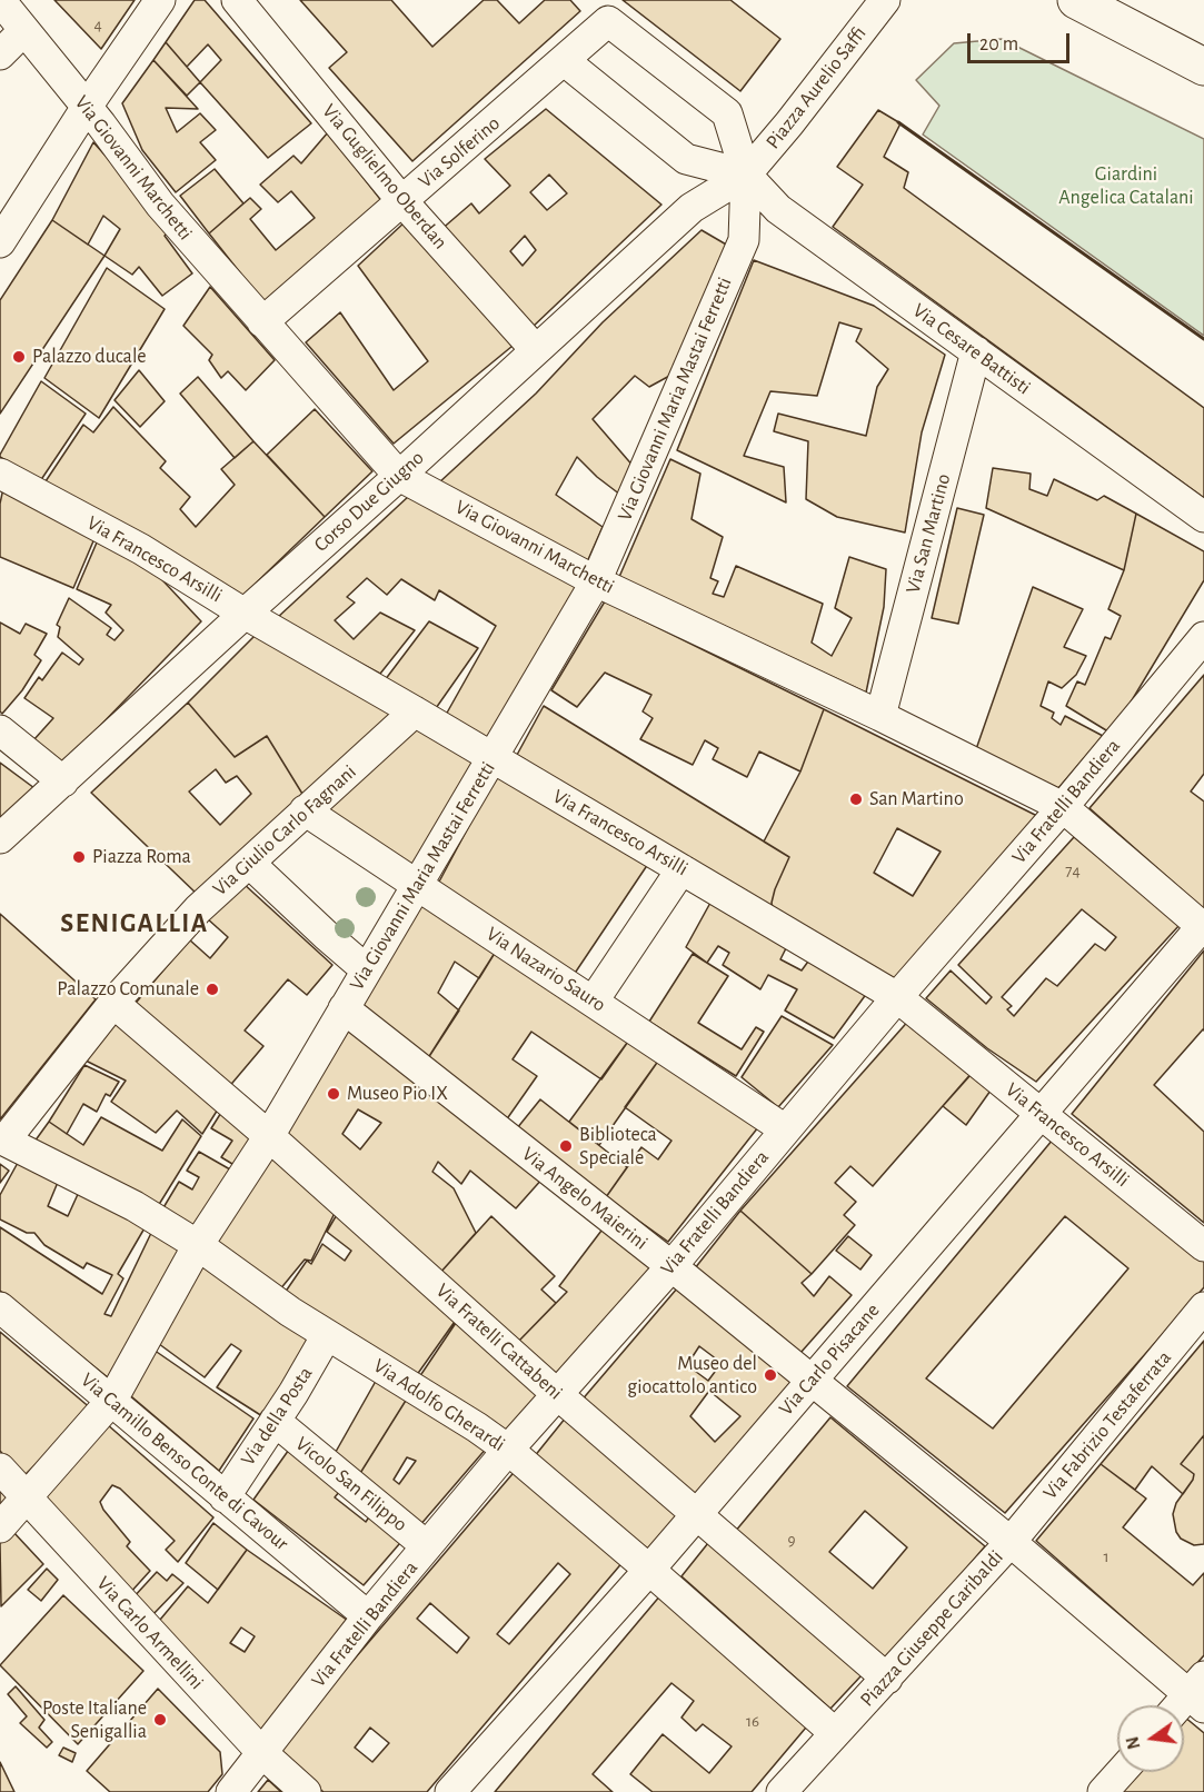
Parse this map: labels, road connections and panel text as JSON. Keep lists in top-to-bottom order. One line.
{"streets":{"street":["Piazza Aurelio Saffi","Via Solferino","Via Giovanni Marchetti","Via Guglielmo Oberdan","Via Cesare Battisti","Via Giovanni Maria Mastai Ferretti","Corso Due Giugno","Via San Martino","Via Francesco Arsilli","Via Fratelli Bandiera","Via Giulio Carlo Fagnani","Via Nazario Sauro","Via Angelo Maierini","Via Fratelli Cattabeni","Via Carlo Pisacane","Via Adolfo Gherardi","Via della Posta","Via Fabrizio Testaferrata","Via Camillo Benso Conte di Cavour","Vicolo San Filippo","Piazza Giuseppe Garibaldi","Via Carlo Armellini"]},"crossings":[["Piazza Aurelio Saffi","Via Solferino"],["Piazza Aurelio Saffi","Via Cesare Battisti"],["Piazza Aurelio Saffi","Via Giovanni Maria Mastai Ferretti"],["Piazza Aurelio Saffi","Corso Due Giugno"],["Via Solferino","Via Giovanni Marchetti"],["Via Solferino","Via Guglielmo Oberdan"],["Via Giovanni Marchetti","Via Giovanni Maria Mastai Ferretti"],["Via Giovanni Marchetti","Corso Due Giugno"],["Via Giovanni Marchetti","Via San Martino"],["Via Giovanni Marchetti","Via Fratelli Bandiera"],["Via Giovanni Marchetti","Via Carlo Pisacane"],["Via Guglielmo Oberdan","Corso Due Giugno"],["Via Cesare Battisti","Via Giovanni Maria Mastai Ferretti"],["Via Cesare Battisti","Corso Due Giugno"],["Via Cesare Battisti","Via San Martino"],["Via Giovanni Maria Mastai Ferretti","Corso Due Giugno"],["Via Giovanni Maria Mastai Ferretti","Via Francesco Arsilli"],["Via Giovanni Maria Mastai Ferretti","Via Nazario Sauro"],["Via Giovanni Maria Mastai Ferretti","Via Angelo Maierini"],["Via Giovanni Maria Mastai Ferretti","Via Fratelli Cattabeni"],["Via Giovanni Maria Mastai Ferretti","Via Adolfo Gherardi"],["Via Giovanni Maria Mastai Ferretti","Via Camillo Benso Conte di Cavour"],["Via Giovanni Maria Mastai Ferretti","Via Carlo Armellini"],["Corso Due Giugno","Via Francesco Arsilli"],["Via Francesco Arsilli","Via Fratelli Bandiera"],["Via Francesco Arsilli","Via Giulio Carlo Fagnani"],["Via Francesco Arsilli","Via Carlo Pisacane"],["Via Fratelli Bandiera","Via Nazario Sauro"],["Via Fratelli Bandiera","Via Angelo Maierini"],["Via Fratelli Bandiera","Via Fratelli Cattabeni"],["Via Fratelli Bandiera","Via Adolfo Gherardi"],["Via Fratelli Bandiera","Via Camillo Benso Conte di Cavour"],["Via Fratelli Bandiera","Vicolo San Filippo"],["Via Fratelli Bandiera","Via Carlo Armellini"],["Via Giulio Carlo Fagnani","Via Nazario Sauro"],["Via Giulio Carlo Fagnani","Via Fratelli Cattabeni"],["Via Giulio Carlo Fagnani","Via Adolfo Gherardi"],["Via Angelo Maierini","Via Carlo Pisacane"],["Via Angelo Maierini","Via Fabrizio Testaferrata"],["Via Angelo Maierini","Piazza Giuseppe Garibaldi"],["Via Fratelli Cattabeni","Via Carlo Pisacane"],["Via Fratelli Cattabeni","Piazza Giuseppe Garibaldi"],["Via Carlo Pisacane","Via Adolfo Gherardi"],["Via Adolfo Gherardi","Via della Posta"],["Via Adolfo Gherardi","Piazza Giuseppe Garibaldi"],["Via della Posta","Via Camillo Benso Conte di Cavour"],["Via della Posta","Vicolo San Filippo"],["Via Fabrizio Testaferrata","Piazza Giuseppe Garibaldi"]],"districts":["SENIGALLIA"],"parks":["Giardini Angelica Catalani"],"places":["Palazzo ducale","San Martino","Piazza Roma","Palazzo Comunale","Museo Pio IX","Biblioteca Speciale","Museo del giocattolo antico","Poste Italiane Senigallia"],"house_numbers":["4","74","9","1","16"],"scale_bar":"20 m","north":"left"}
